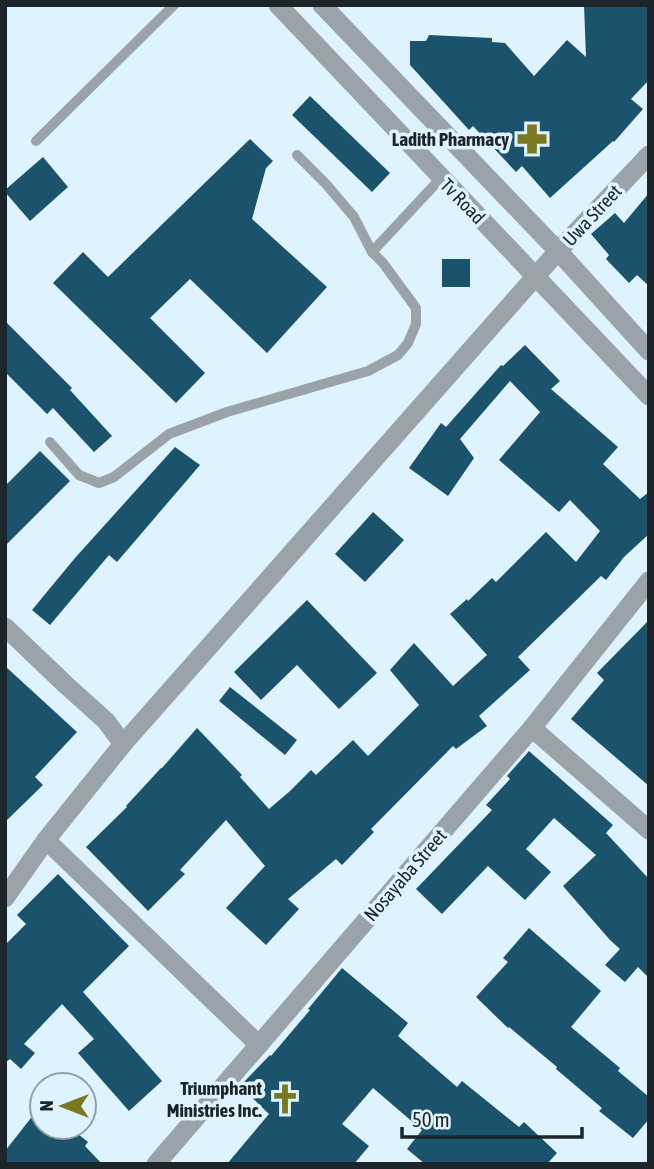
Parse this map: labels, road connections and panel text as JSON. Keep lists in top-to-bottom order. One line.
{"streets":{"street":["Tv Road","Uwa Street","Nosayaba Street"]},"crossings":[["Tv Road","Uwa Street"]],"places":{"pharmacy":["Ladith Pharmacy"],"church":["Triumphant Ministries Inc."]},"scale_bar":"50 m","north":"left"}
